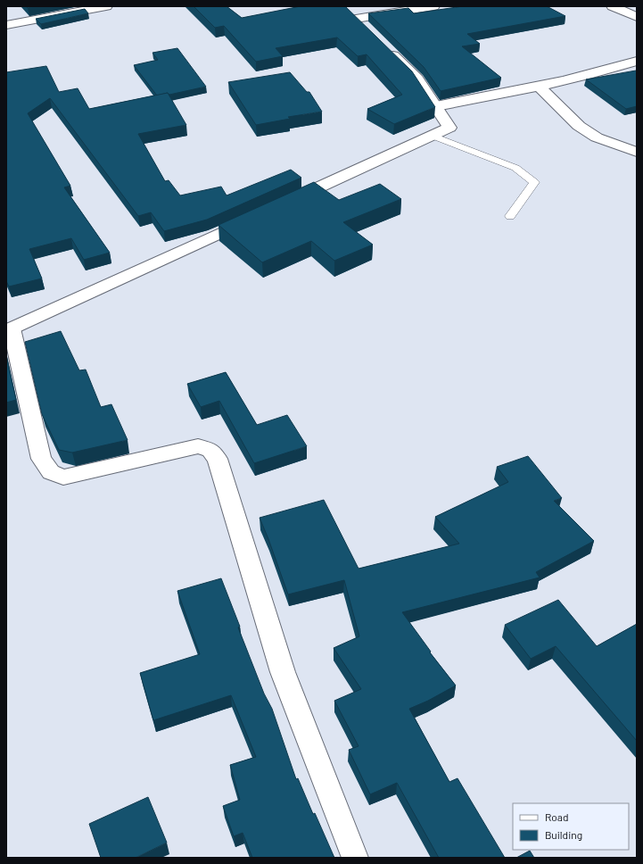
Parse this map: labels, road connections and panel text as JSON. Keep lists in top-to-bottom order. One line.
{"legend":["Road","Building"]}
